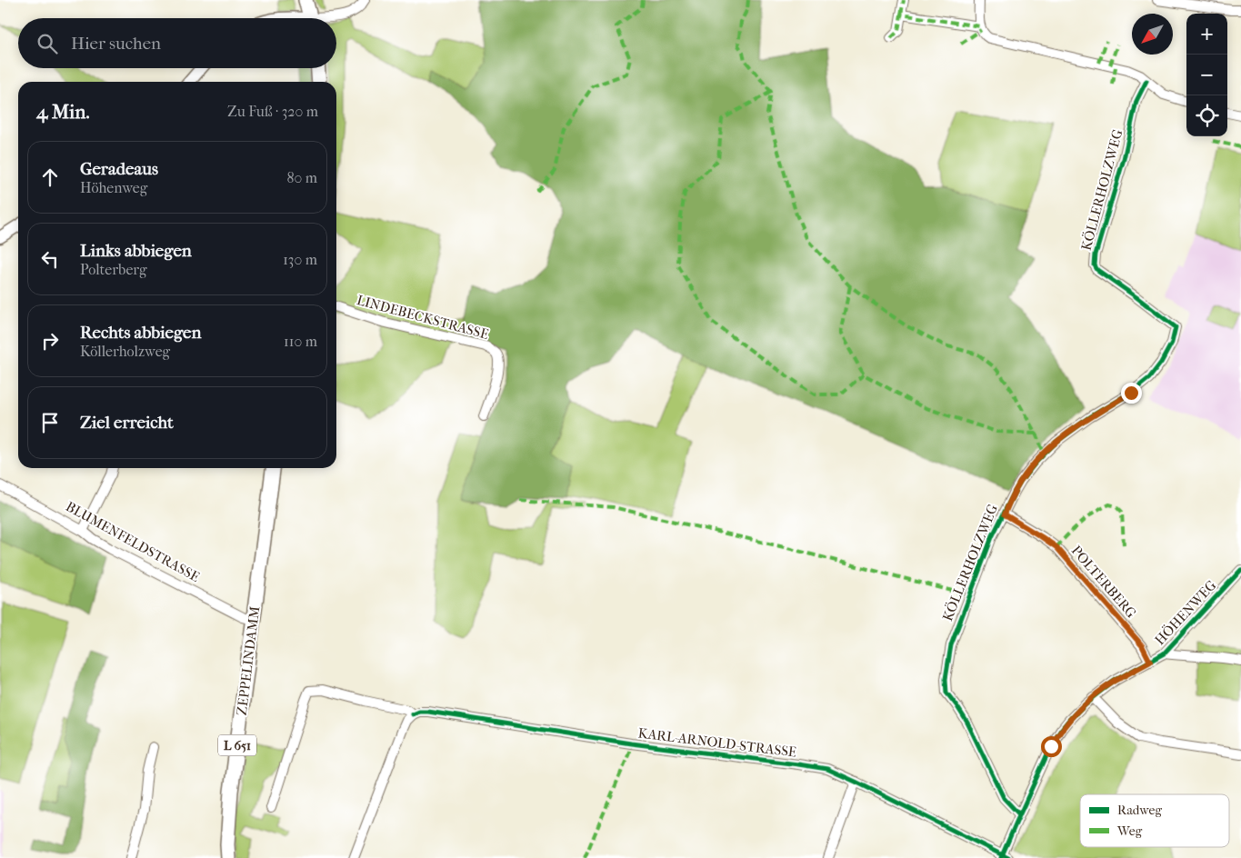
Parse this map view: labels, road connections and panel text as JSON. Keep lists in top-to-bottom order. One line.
{"streets":{"main road":["ZEPPELINDAMM","L 651"],"street":["KÖLLERHOLZWEG","LINDEBECKSTRASSE","BLUMENFELDSTRASSE","POLTERBERG","HÖHENWEG","KARL-ARNOLD-STRASSE"]},"crossings":[["KÖLLERHOLZWEG","POLTERBERG"],["KÖLLERHOLZWEG","HÖHENWEG"],["BLUMENFELDSTRASSE","ZEPPELINDAMM"],["POLTERBERG","HÖHENWEG"],["HÖHENWEG","KARL-ARNOLD-STRASSE"]],"legend":["Radweg","Weg"],"north":"bottom left","page":{"map_buttons":["+","−"],"search":"Hier suchen","heading":["4 Min.","Zu Fuß · 320 m"],"list":[["Geradeaus","Höhenweg","80 m"],["Links abbiegen","Polterberg","130 m"],["Rechts abbiegen","Köllerholzweg","110 m"],"Ziel erreicht"]}}
